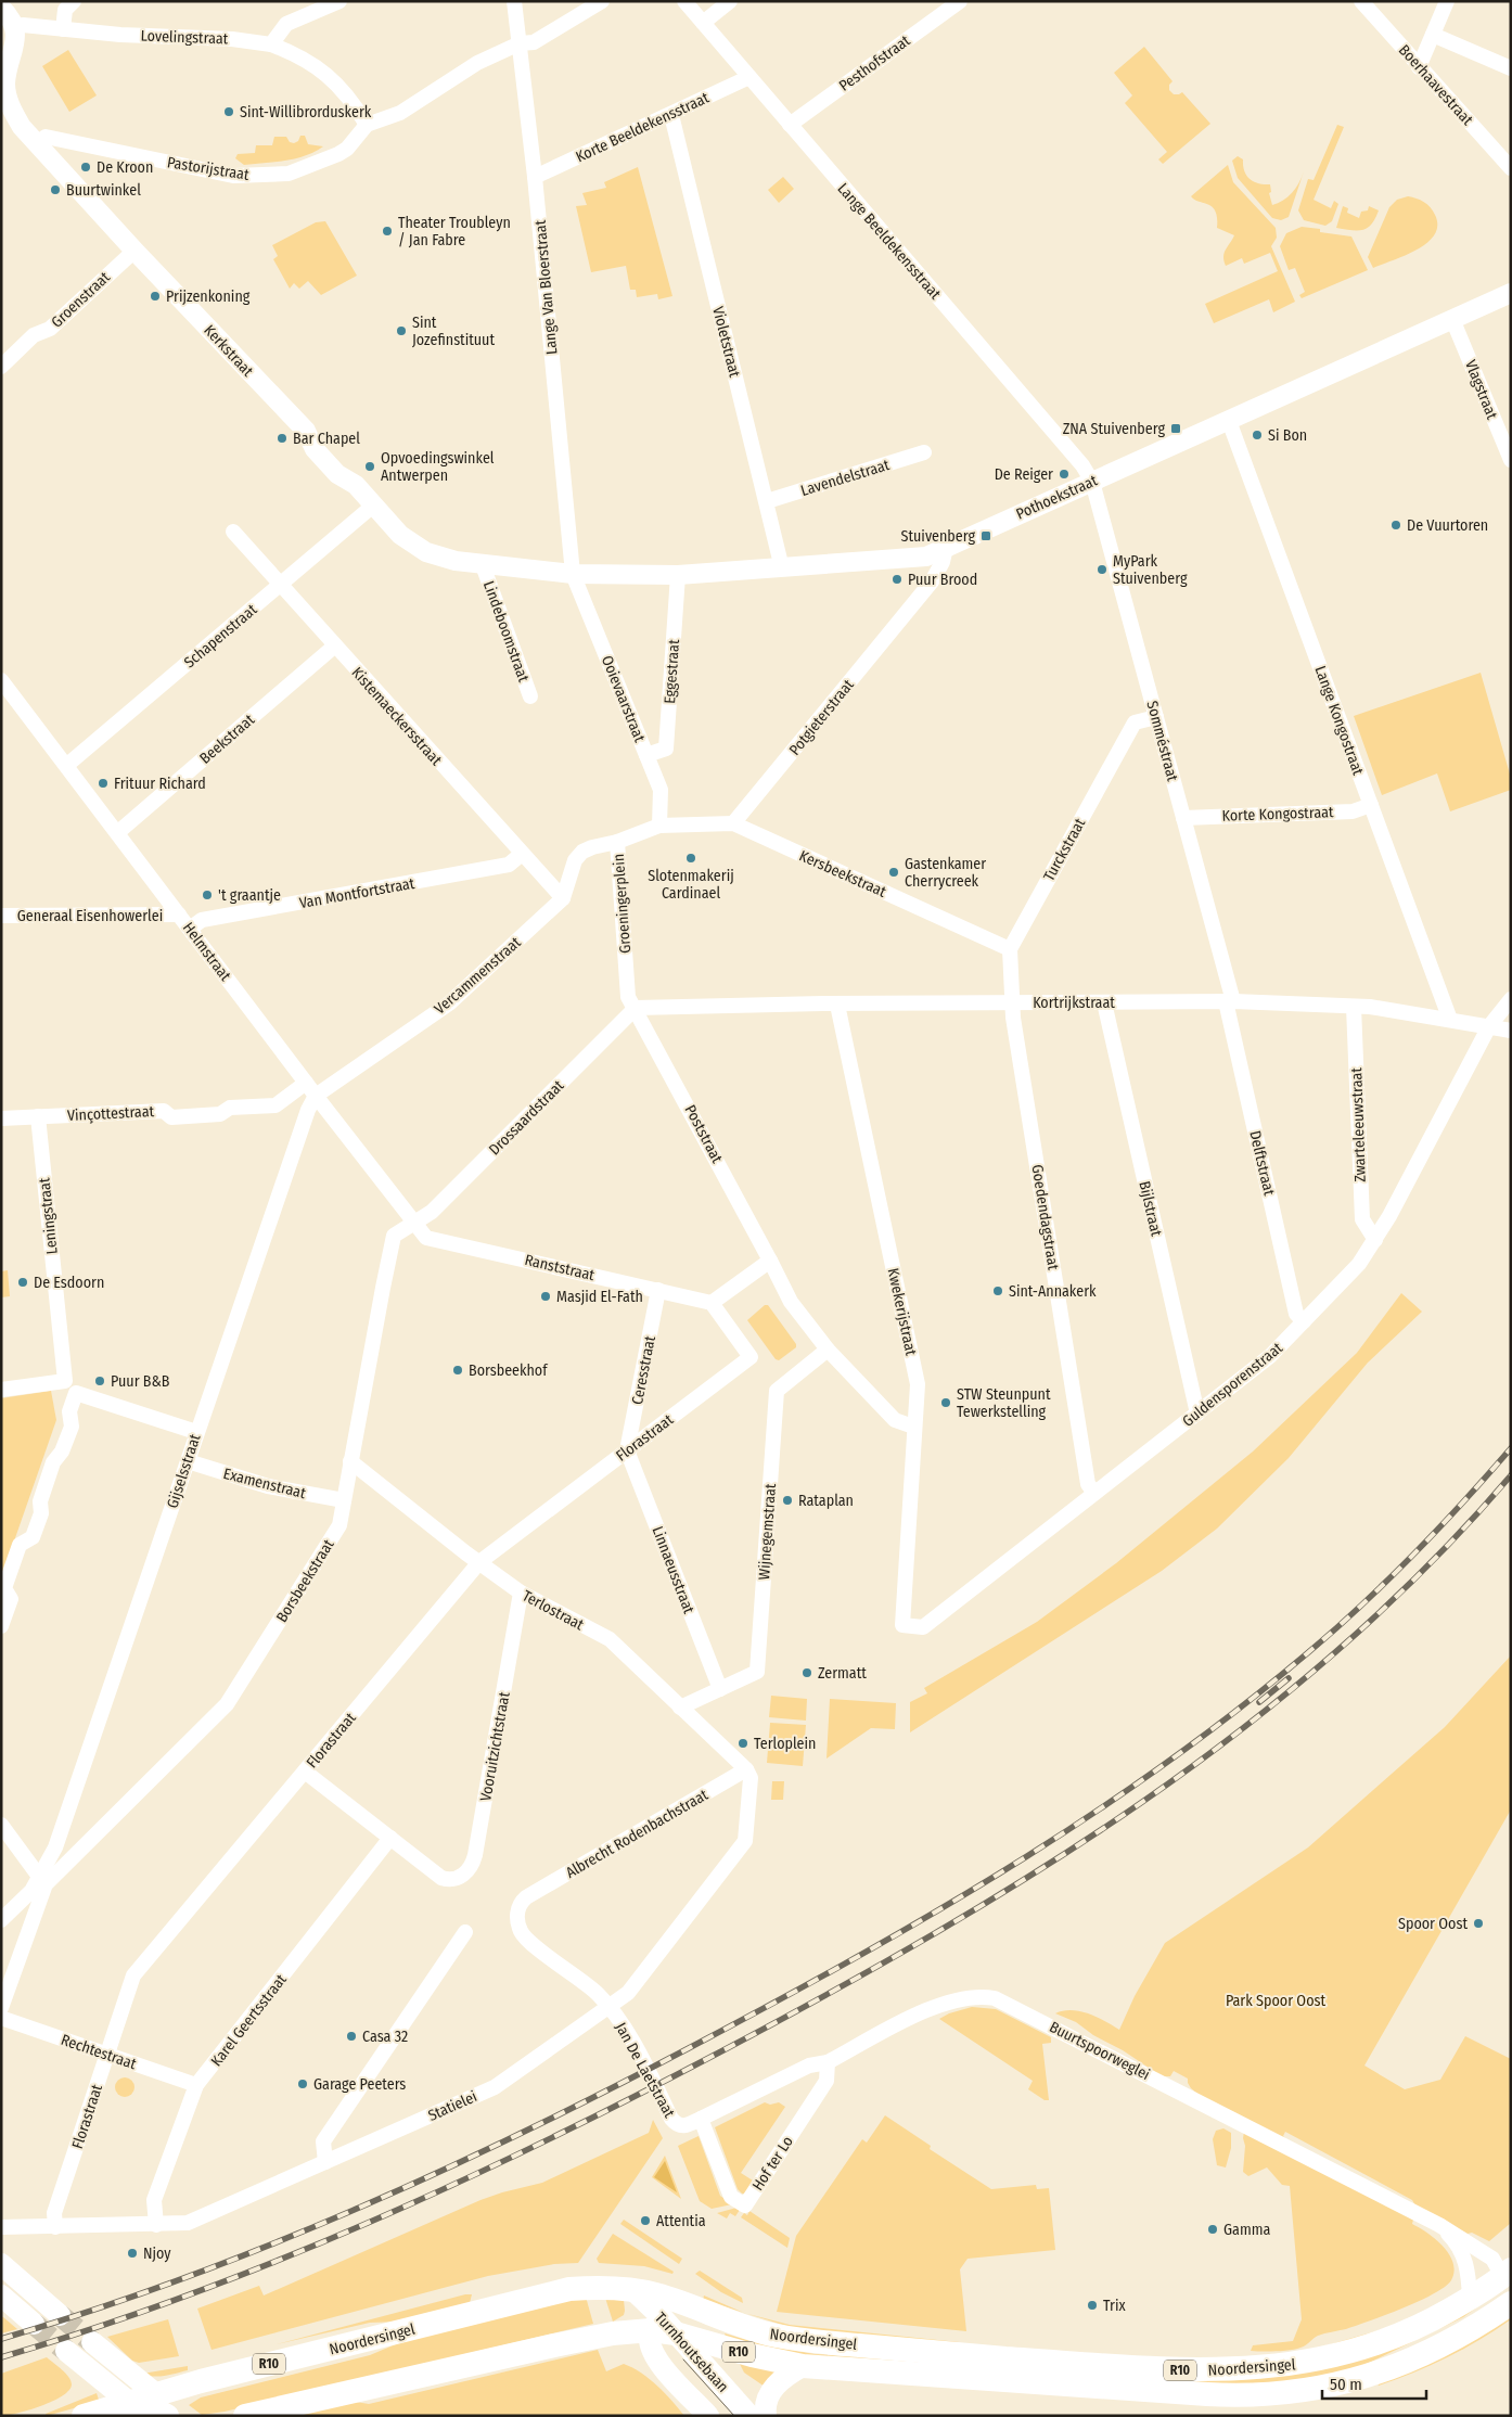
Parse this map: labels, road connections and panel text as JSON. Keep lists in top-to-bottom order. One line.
{"streets":{"main road":["Noordersingel","Turnhoutsebaan","R10"],"street":["Lovelingstraat","Pesthofstraat","Boerhaavestraat","Korte Beeldekensstraat","Pastorijstraat","Lange Beeldekensstraat","Lange Van Bloerstraat","Groenstraat","Violetstraat","Kerkstraat","Vlagstraat","Lavendelstraat","Pothoekstraat","Lindeboomstraat","Schapenstraat","Eggestraat","Ooievaarstraat","Kistemaeckersstraat","Potgieterstraat","Lange Kongostraat","Beekstraat","Somméstraat","Korte Kongostraat","Turckstraat","Kersbeekstraat","Van Montfortstraat","Groeningerplein","Generaal Eisenhowerlei","Helmstraat","Vercammenstraat","Kortrijkstraat","Vinçottestraat","Drossaardstraat","Zwarteleeuwstraat","Poststraat","Delftstraat","Bijlstraat","Leningstraat","Goedendagstraat","Ranststraat","Kwekerijstraat","Ceresstraat","Guldensporenstraat","Florastraat","Gijselsstraat","Examenstraat","Wijnegemstraat","Linnaeusstraat","Borsbeekstraat","Terlostraat","Vooruitzichtstraat","Albrecht Rodenbachstraat","Karel Geertsstraat","Buurtspoorweglei","Rechtestraat","Jan De Laetstraat","Statielei","Hof ter Lo"]},"crossings":[["Lovelingstraat","Kerkstraat"],["Pesthofstraat","Lange Beeldekensstraat"],["Korte Beeldekensstraat","Lange Beeldekensstraat"],["Korte Beeldekensstraat","Lange Van Bloerstraat"],["Korte Beeldekensstraat","Violetstraat"],["Pastorijstraat","Kerkstraat"],["Lange Beeldekensstraat","Pothoekstraat"],["Lange Beeldekensstraat","Somméstraat"],["Lange Van Bloerstraat","Kerkstraat"],["Lange Van Bloerstraat","Pothoekstraat"],["Lange Van Bloerstraat","Ooievaarstraat"],["Groenstraat","Kerkstraat"],["Violetstraat","Lavendelstraat"],["Violetstraat","Pothoekstraat"],["Kerkstraat","Pothoekstraat"],["Kerkstraat","Lindeboomstraat"],["Kerkstraat","Schapenstraat"],["Kerkstraat","Ooievaarstraat"],["Vlagstraat","Pothoekstraat"],["Pothoekstraat","Eggestraat"],["Pothoekstraat","Ooievaarstraat"],["Pothoekstraat","Potgieterstraat"],["Pothoekstraat","Lange Kongostraat"],["Pothoekstraat","Somméstraat"],["Schapenstraat","Kistemaeckersstraat"],["Schapenstraat","Helmstraat"],["Eggestraat","Ooievaarstraat"],["Ooievaarstraat","Groeningerplein"],["Kistemaeckersstraat","Beekstraat"],["Kistemaeckersstraat","Van Montfortstraat"],["Kistemaeckersstraat","Vercammenstraat"],["Potgieterstraat","Kersbeekstraat"],["Lange Kongostraat","Korte Kongostraat"],["Lange Kongostraat","Kortrijkstraat"],["Beekstraat","Helmstraat"],["Somméstraat","Korte Kongostraat"],["Somméstraat","Turckstraat"],["Somméstraat","Kortrijkstraat"],["Somméstraat","Delftstraat"],["Turckstraat","Kersbeekstraat"],["Van Montfortstraat","Helmstraat"],["Groeningerplein","Vercammenstraat"],["Groeningerplein","Kortrijkstraat"],["Groeningerplein","Drossaardstraat"],["Groeningerplein","Poststraat"],["Generaal Eisenhowerlei","Helmstraat"],["Helmstraat","Vercammenstraat"],["Helmstraat","Vinçottestraat"],["Helmstraat","Drossaardstraat"],["Helmstraat","Ranststraat"],["Helmstraat","Gijselsstraat"],["Helmstraat","Borsbeekstraat"],["Vercammenstraat","Gijselsstraat"],["Kortrijkstraat","Drossaardstraat"],["Kortrijkstraat","Zwarteleeuwstraat"],["Kortrijkstraat","Poststraat"],["Kortrijkstraat","Delftstraat"],["Kortrijkstraat","Bijlstraat"],["Kortrijkstraat","Goedendagstraat"],["Kortrijkstraat","Kwekerijstraat"],["Kortrijkstraat","Guldensporenstraat"],["Vinçottestraat","Leningstraat"],["Drossaardstraat","Poststraat"],["Drossaardstraat","Ranststraat"],["Drossaardstraat","Borsbeekstraat"],["Zwarteleeuwstraat","Guldensporenstraat"],["Poststraat","Kwekerijstraat"],["Poststraat","Wijnegemstraat"],["Delftstraat","Guldensporenstraat"],["Bijlstraat","Guldensporenstraat"],["Goedendagstraat","Guldensporenstraat"],["Ranststraat","Ceresstraat"],["Ranststraat","Florastraat"],["Ranststraat","Borsbeekstraat"],["Kwekerijstraat","Guldensporenstraat"],["Ceresstraat","Florastraat"],["Ceresstraat","Linnaeusstraat"],["Florastraat","Linnaeusstraat"],["Florastraat","Terlostraat"],["Florastraat","Rechtestraat"],["Florastraat","Statielei"],["Gijselsstraat","Examenstraat"],["Examenstraat","Borsbeekstraat"],["Wijnegemstraat","Linnaeusstraat"],["Borsbeekstraat","Terlostraat"],["Terlostraat","Vooruitzichtstraat"],["Terlostraat","Albrecht Rodenbachstraat"],["Terlostraat","Statielei"],["Vooruitzichtstraat","Karel Geertsstraat"],["Albrecht Rodenbachstraat","Jan De Laetstraat"],["Albrecht Rodenbachstraat","Statielei"],["Karel Geertsstraat","Rechtestraat"],["Karel Geertsstraat","Statielei"],["Buurtspoorweglei","Jan De Laetstraat"],["Buurtspoorweglei","Hof ter Lo"],["Buurtspoorweglei","Noordersingel"],["Jan De Laetstraat","Statielei"],["Noordersingel","Turnhoutsebaan"]],"parks":["Park Spoor Oost"],"places":{"other":["Sint-Willibrorduskerk","De Kroon","Buurtwinkel","Theater Troubleyn / Jan Fabre","Prijzenkoning","Sint Jozefinstituut","Si Bon","Bar Chapel","Opvoedingswinkel Antwerpen","De Reiger","De Vuurtoren","MyPark Stuivenberg","Puur Brood","Frituur Richard","Slotenmakerij Cardinael","Gastenkamer Cherrycreek","'t graantje","De Esdoorn","Sint-Annakerk","Masjid El-Fath","Borsbeekhof","Puur B&B","STW Steunpunt Tewerkstelling","Rataplan","Zermatt","Terloplein","Spoor Oost","Casa 32","Garage Peeters","Attentia","Gamma","Njoy","Trix"],"transit":["ZNA Stuivenberg","Stuivenberg"]},"scale_bar":"50 m"}
